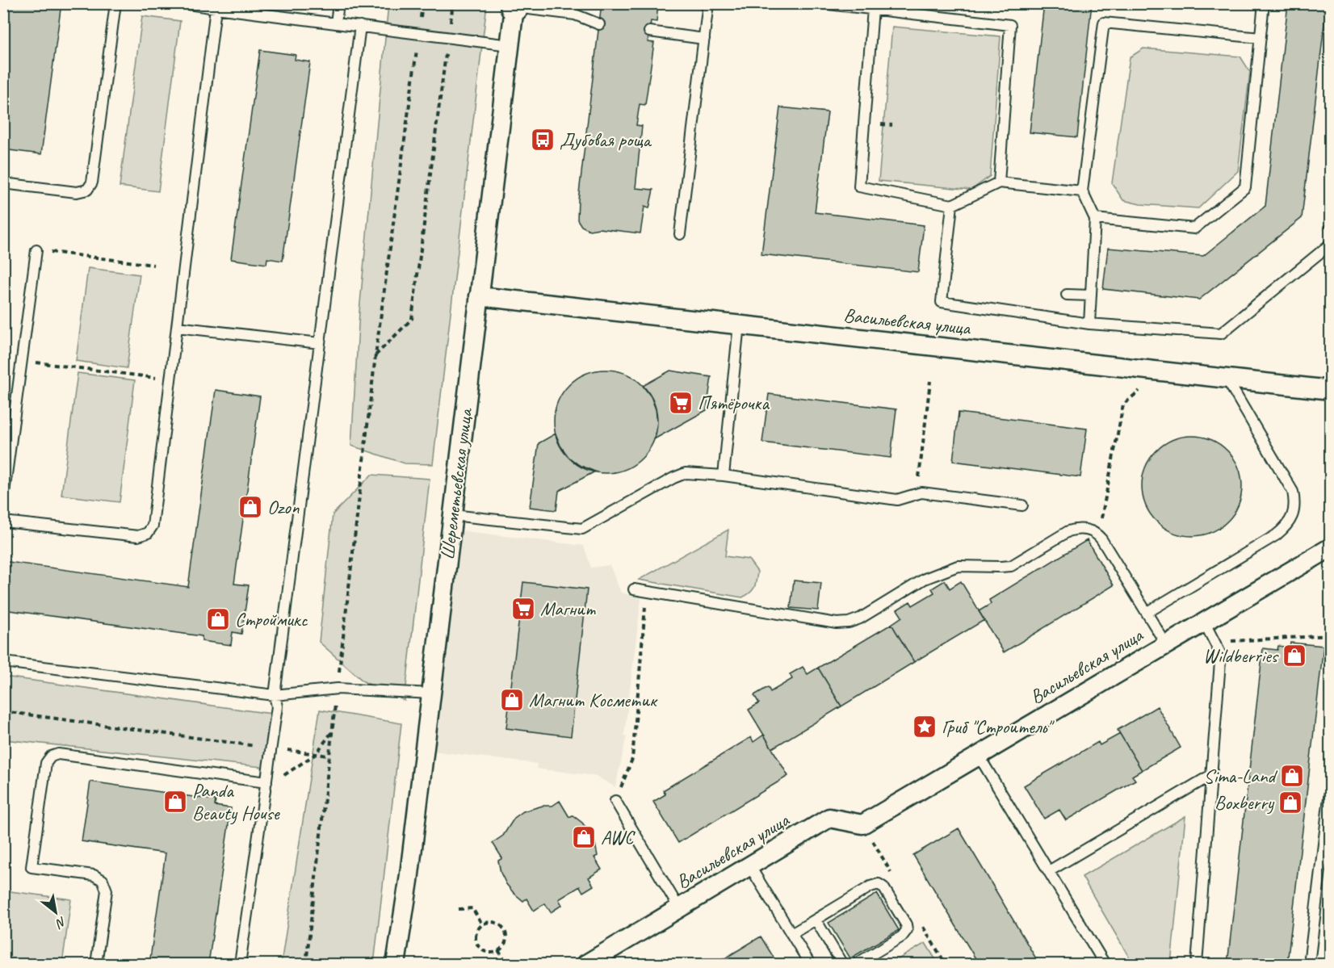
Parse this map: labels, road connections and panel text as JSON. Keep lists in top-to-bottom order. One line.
{"streets":{"street":["Васильевская улица","Шереметьевская улица"]},"crossings":[["Васильевская улица","Шереметьевская улица"]],"places":{"bus stop":["Дубовая роща"],"supermarket":["Пятёрочка","Магнит"],"shop":["Ozon","Строймикс","Wildberries","Магнит Косметик","Sima-Land","Panda Beauty House","Boxberry","AWC"],"place":["Гриб \"Строитель\""]},"north":"bottom right"}
